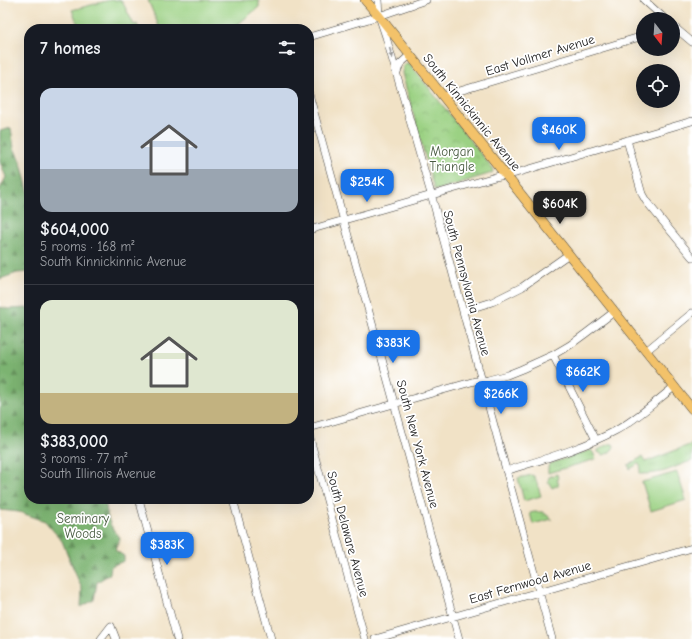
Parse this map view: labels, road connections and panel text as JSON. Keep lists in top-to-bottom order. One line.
{"streets":{"main road":["South Kinnickinnic Avenue"],"street":["East Vollmer Avenue","South Pennsylvania Avenue","South New York Avenue","South Delaware Avenue","East Fernwood Avenue"]},"crossings":[["East Vollmer Avenue","South Kinnickinnic Avenue"],["South Kinnickinnic Avenue","South Pennsylvania Avenue"],["South Pennsylvania Avenue","East Fernwood Avenue"],["South New York Avenue","East Fernwood Avenue"]],"parks":["Morgan Triangle","Seminary Woods"],"north":"bottom","page":{"heading":"7 homes","list":[{"name":"$604,000","note":"5 rooms · 168 m² · South Kinnickinnic Avenue"},{"name":"$383,000","note":"3 rooms · 77 m² · South Illinois Avenue"}],"price":["$460K","$254K","$604K","$383K","$662K","$266K","$383K"]}}
